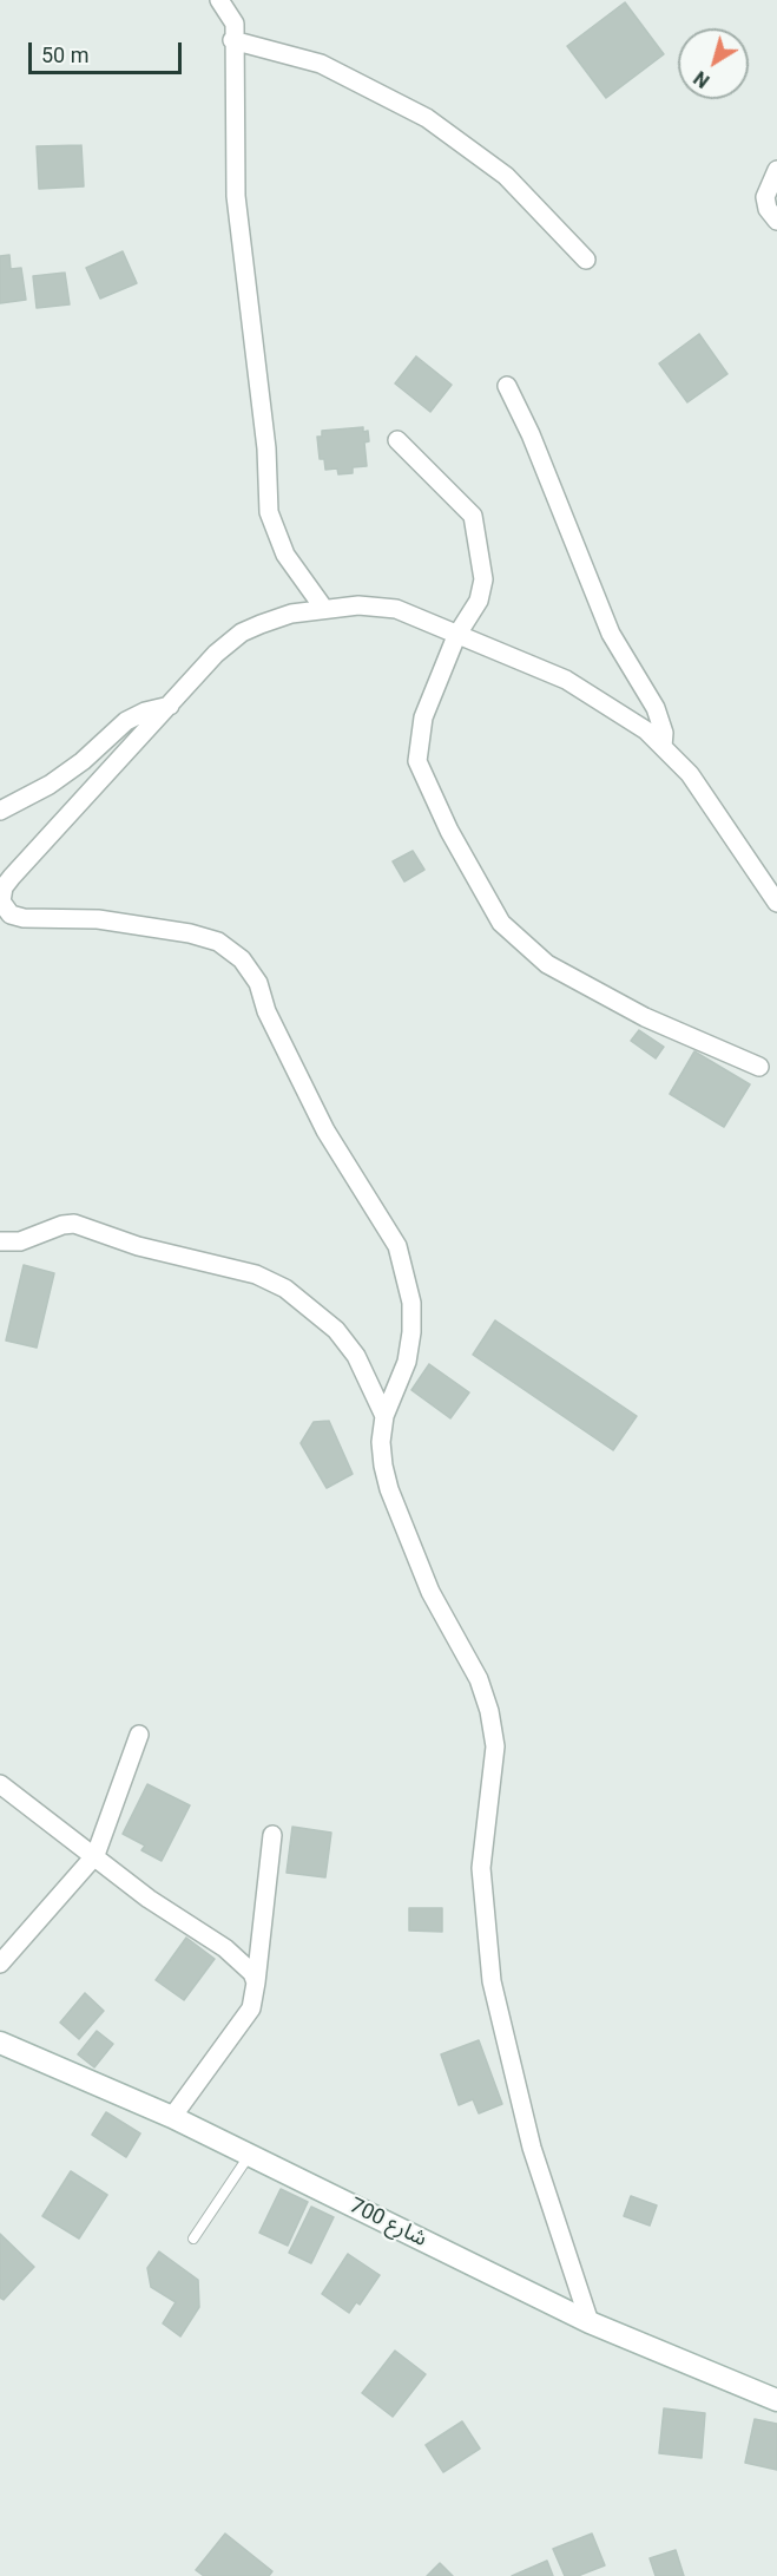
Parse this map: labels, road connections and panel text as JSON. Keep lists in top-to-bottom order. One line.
{"streets":{"main road":["شارع 700"]},"scale_bar":"50 m","north":"bottom left"}
